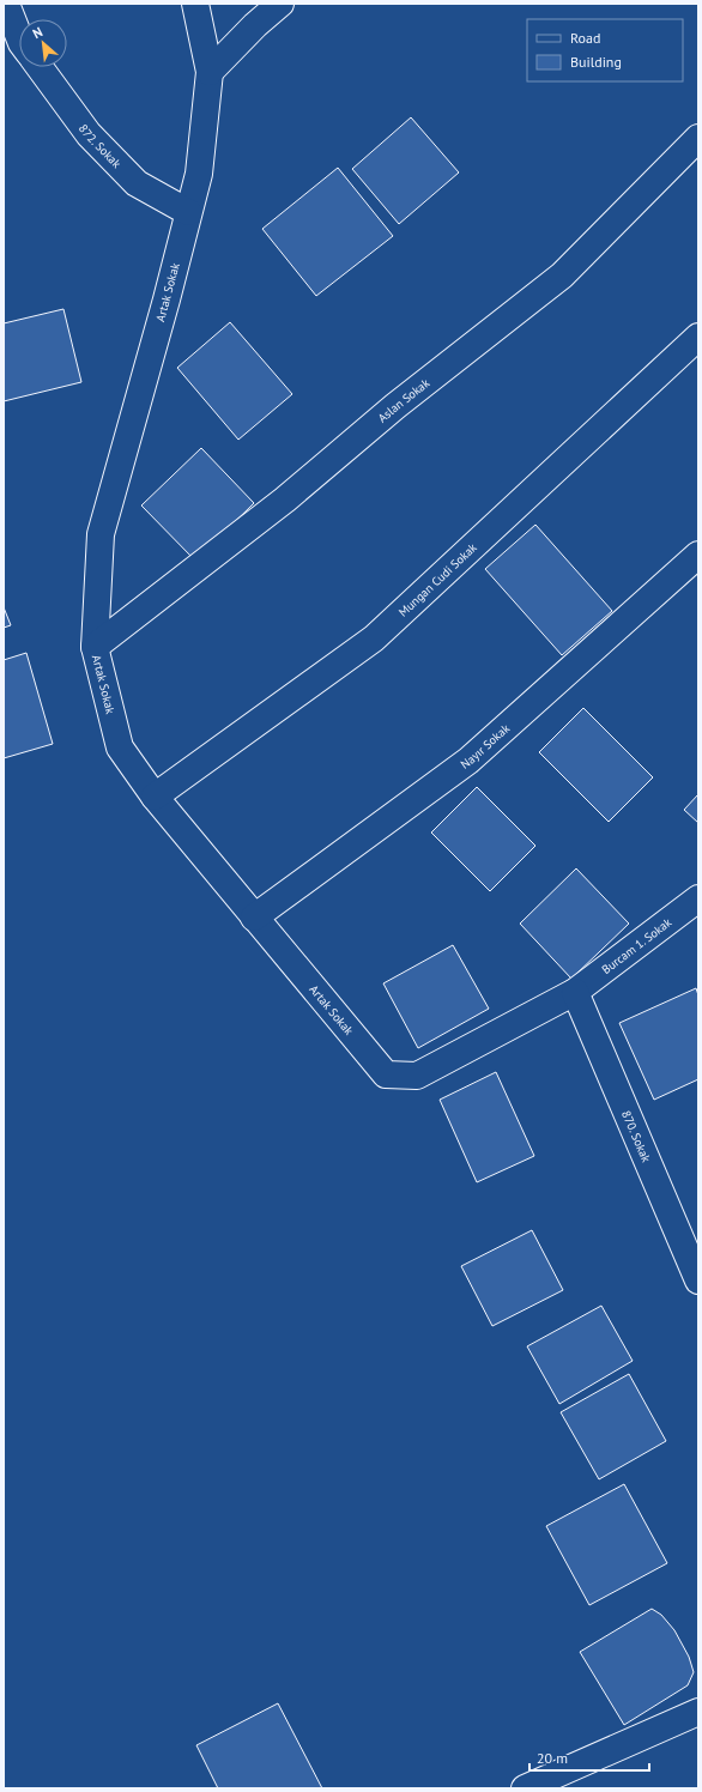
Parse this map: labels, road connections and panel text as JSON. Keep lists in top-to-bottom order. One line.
{"streets":{"street":["872. Sokak","Artak Sokak","Aslan Sokak","Mungan Cudi Sokak","Nayır Sokak","Burcam 1. Sokak","870. Sokak"]},"crossings":[["872. Sokak","Artak Sokak"],["Artak Sokak","Aslan Sokak"],["Artak Sokak","Mungan Cudi Sokak"],["Artak Sokak","Nayır Sokak"],["Artak Sokak","Burcam 1. Sokak"],["Artak Sokak","870. Sokak"],["Burcam 1. Sokak","870. Sokak"]],"legend":["Road","Building"],"scale_bar":"20 m","north":"top left"}
